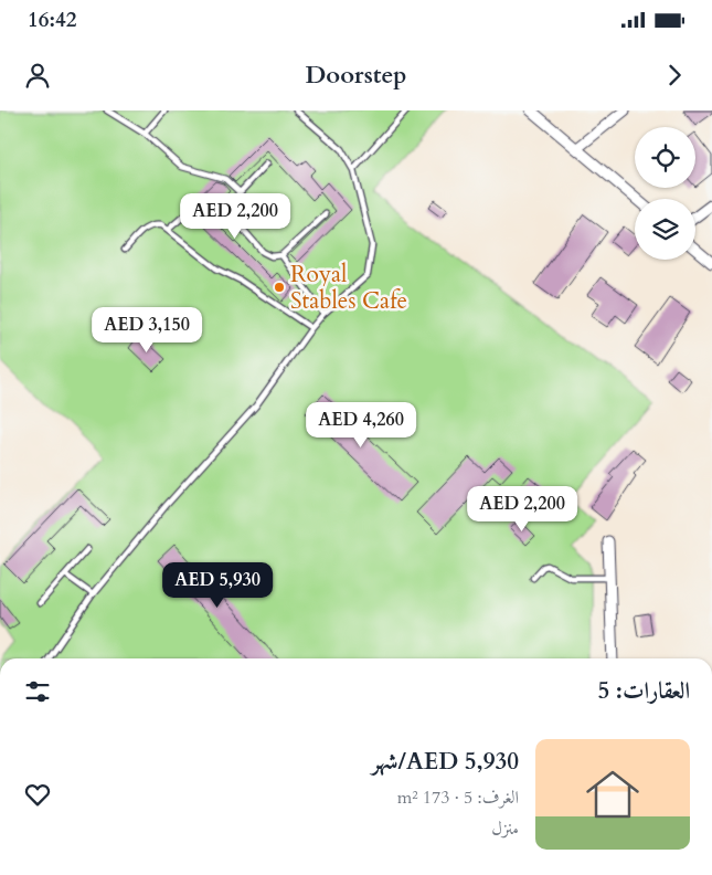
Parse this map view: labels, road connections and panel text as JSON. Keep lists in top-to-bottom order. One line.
{"places":["Royal Stables Cafe"],"page":{"status":"16:42","header":"Doorstep","price":["AED 2,200","AED 3,150","AED 4,260","AED 2,200","AED 5,930"],"heading":"العقارات: 5","list":[{"name":"AED 5,930/شهر","note":"الغرف: 5 · 173 m² · منزل"}]}}
